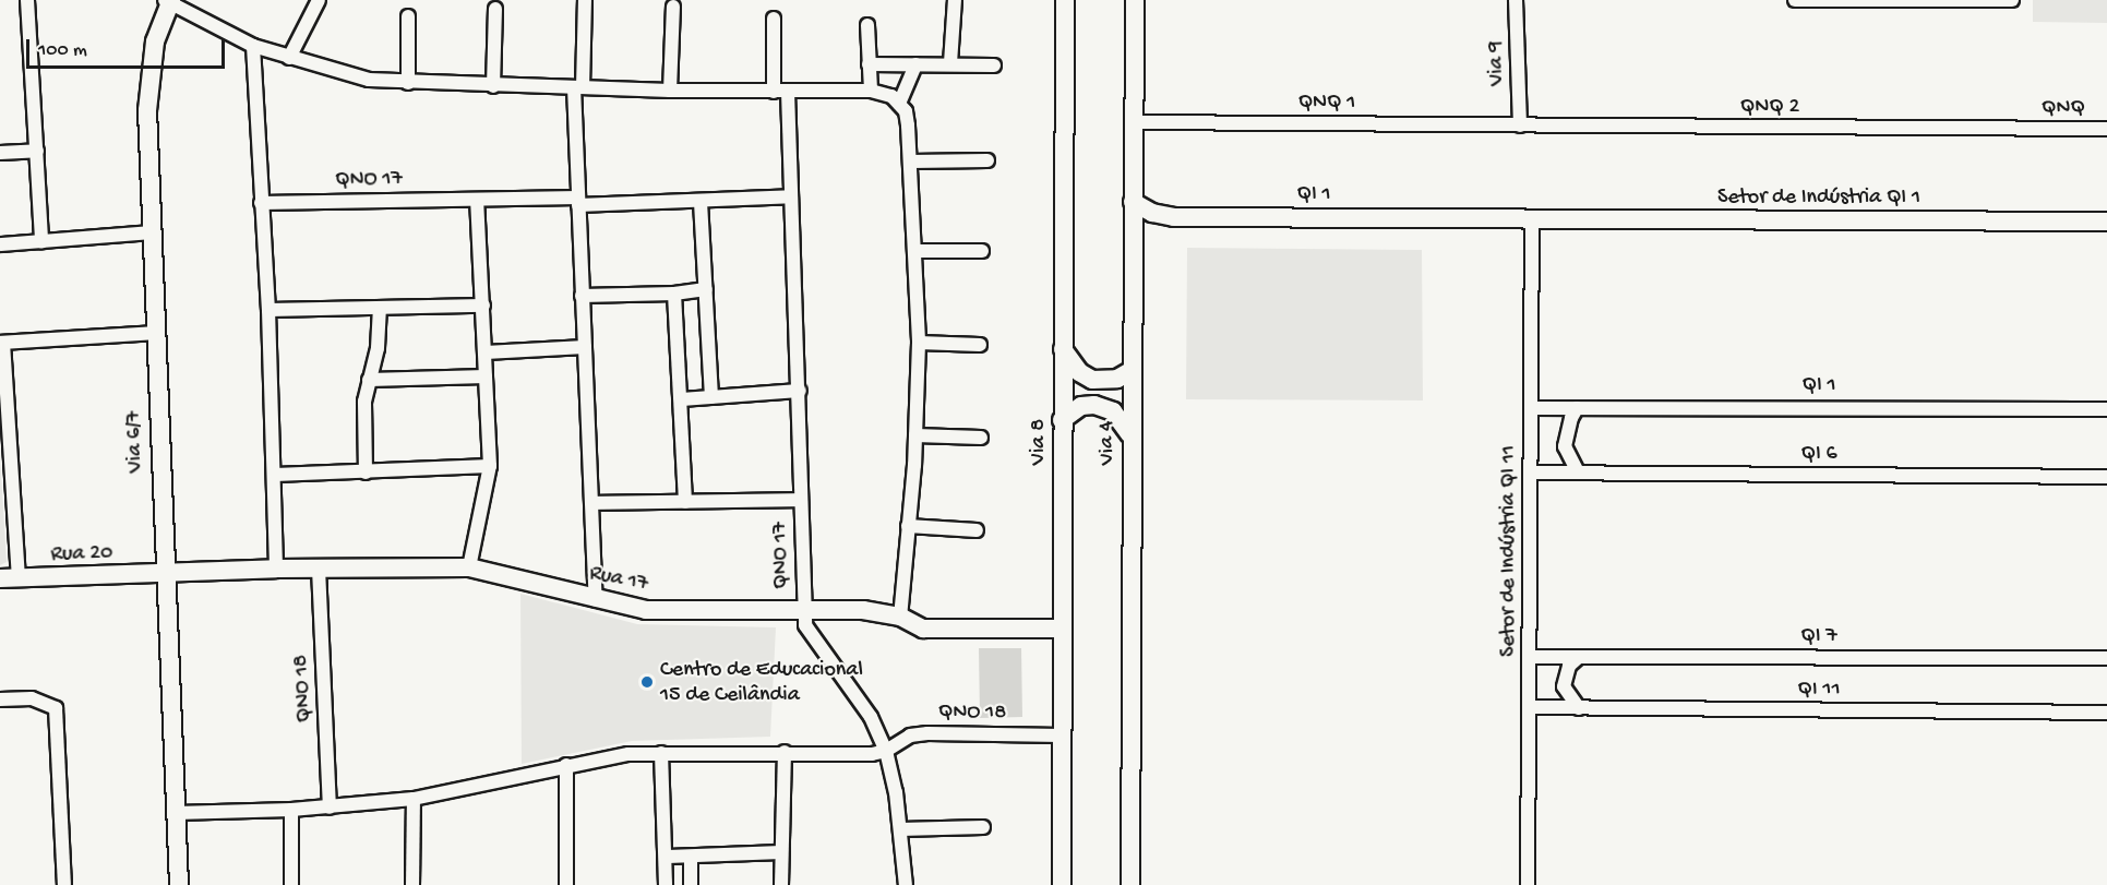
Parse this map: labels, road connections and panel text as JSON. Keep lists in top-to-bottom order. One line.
{"streets":{"street":["Via 9","QNQ 1","QNQ 2","QNQ","QNO 17","QI 1","Setor de Indústria QI 1","Via 6/7","Via 8","Via 4","QI 6","Setor de Indústria QI 11","Rua 20","Rua 17","QI 7","QNO 18","QI 11"]},"crossings":[["Via 9","QNQ 1"],["Via 9","QNQ 2"],["QNQ 1","QNQ 2"],["QNQ 1","Via 4"],["QNQ 2","QNQ"],["QNO 17","Rua 17"],["QI 1","Setor de Indústria QI 1"],["QI 1","Via 4"],["QI 1","Setor de Indústria QI 11"],["Setor de Indústria QI 1","Setor de Indústria QI 11"],["Via 6/7","Rua 20"],["Via 6/7","Rua 17"],["Via 6/7","QNO 18"],["Via 8","Rua 17"],["Via 8","QNO 18"],["QI 6","Setor de Indústria QI 11"],["Setor de Indústria QI 11","QI 7"],["Setor de Indústria QI 11","QI 11"],["Rua 20","Rua 17"],["Rua 17","QNO 18"]],"places":["Centro de Educacional 15 de Ceilândia"],"scale_bar":"100 m"}
